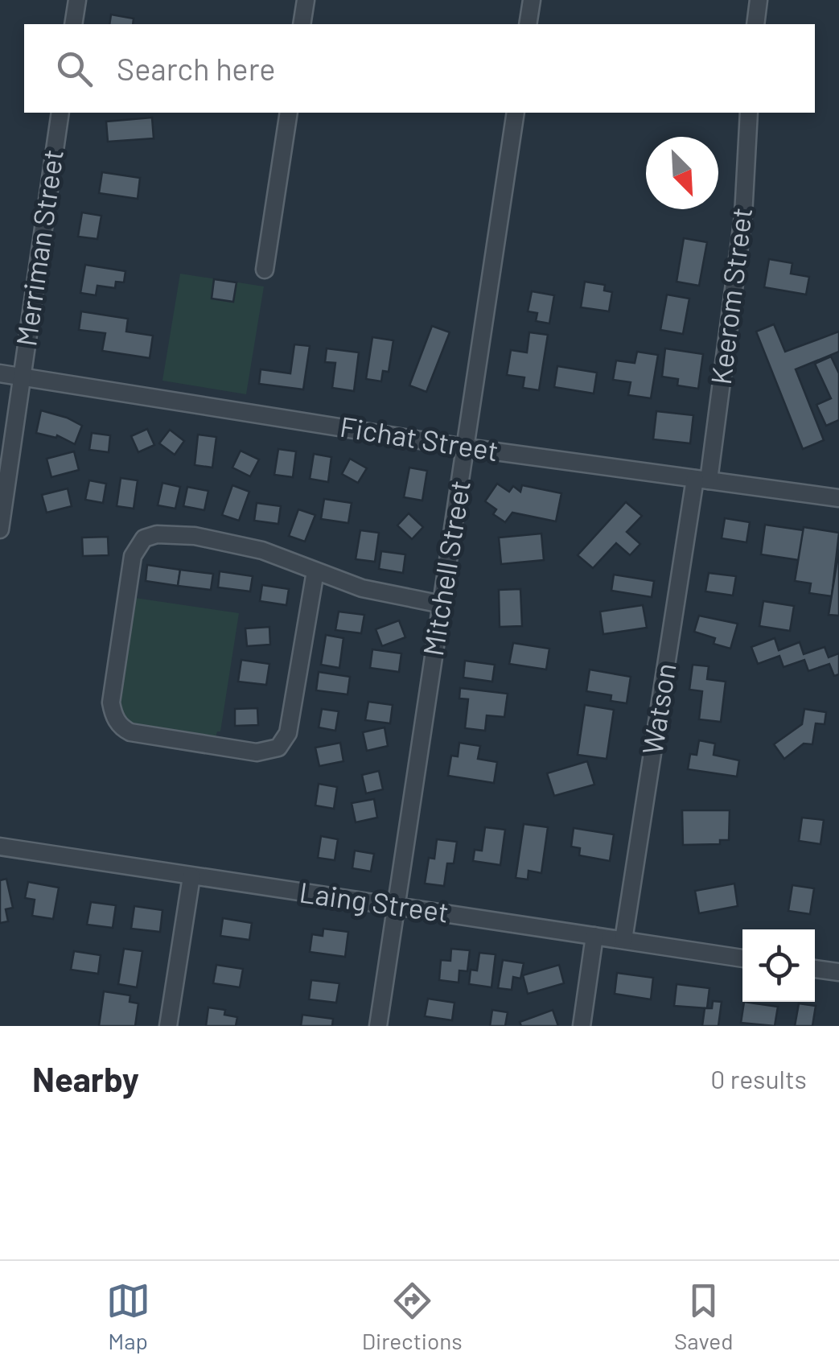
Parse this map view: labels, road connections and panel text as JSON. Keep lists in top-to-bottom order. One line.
{"streets":{"street":["Merriman Street","Keerom Street","Fichat Street","Mitchell Street","Watson","Laing Street"]},"crossings":[["Merriman Street","Fichat Street"],["Keerom Street","Fichat Street"],["Keerom Street","Watson"],["Fichat Street","Mitchell Street"],["Fichat Street","Watson"],["Mitchell Street","Laing Street"],["Watson","Laing Street"]],"north":"bottom right","page":{"search":"Search here","heading":["Nearby","0 results"],"nav":["Map","Directions","Saved"]}}
